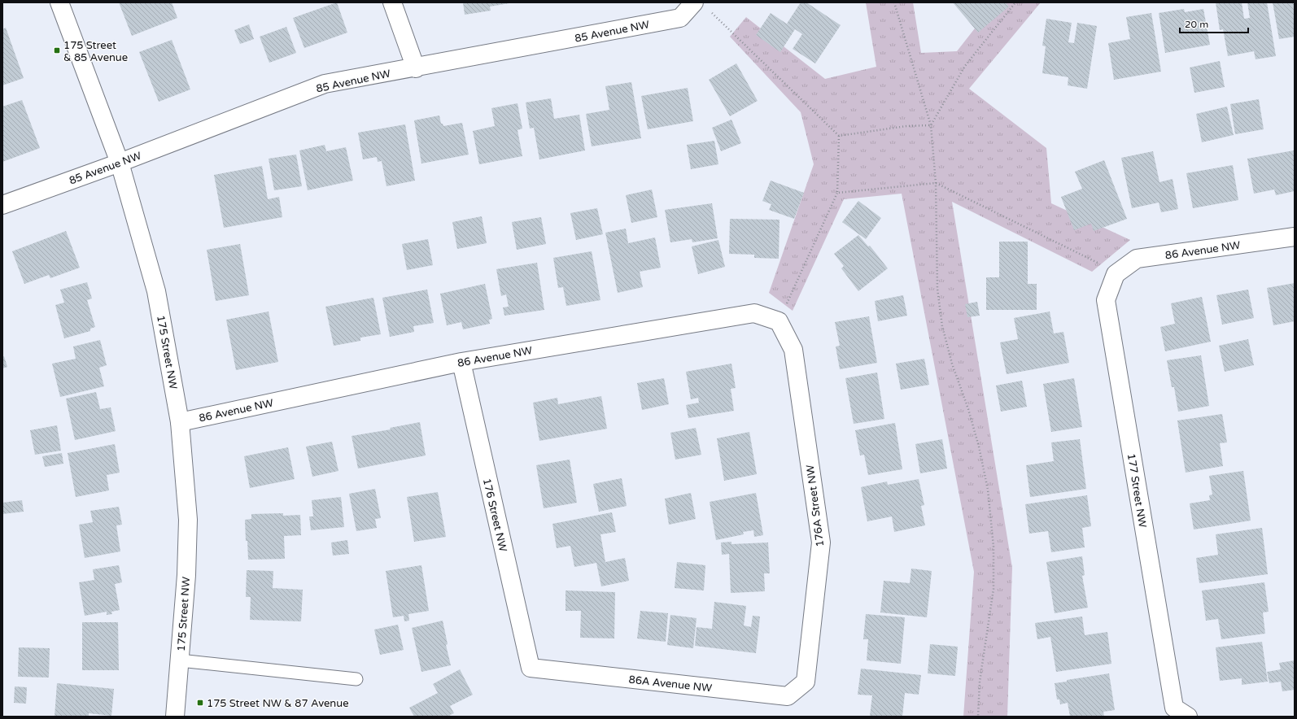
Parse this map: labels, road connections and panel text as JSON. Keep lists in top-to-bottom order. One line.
{"streets":{"street":["85 Avenue NW","86 Avenue NW","175 Street NW","177 Street NW","176A Street NW","176 Street NW","86A Avenue NW"]},"crossings":[["85 Avenue NW","175 Street NW"],["86 Avenue NW","175 Street NW"],["86 Avenue NW","177 Street NW"],["86 Avenue NW","176A Street NW"],["86 Avenue NW","176 Street NW"],["176A Street NW","86A Avenue NW"],["176 Street NW","86A Avenue NW"]],"places":{"transit":["175 Street & 85 Avenue","175 Street NW & 87 Avenue"]},"scale_bar":"20 m"}
